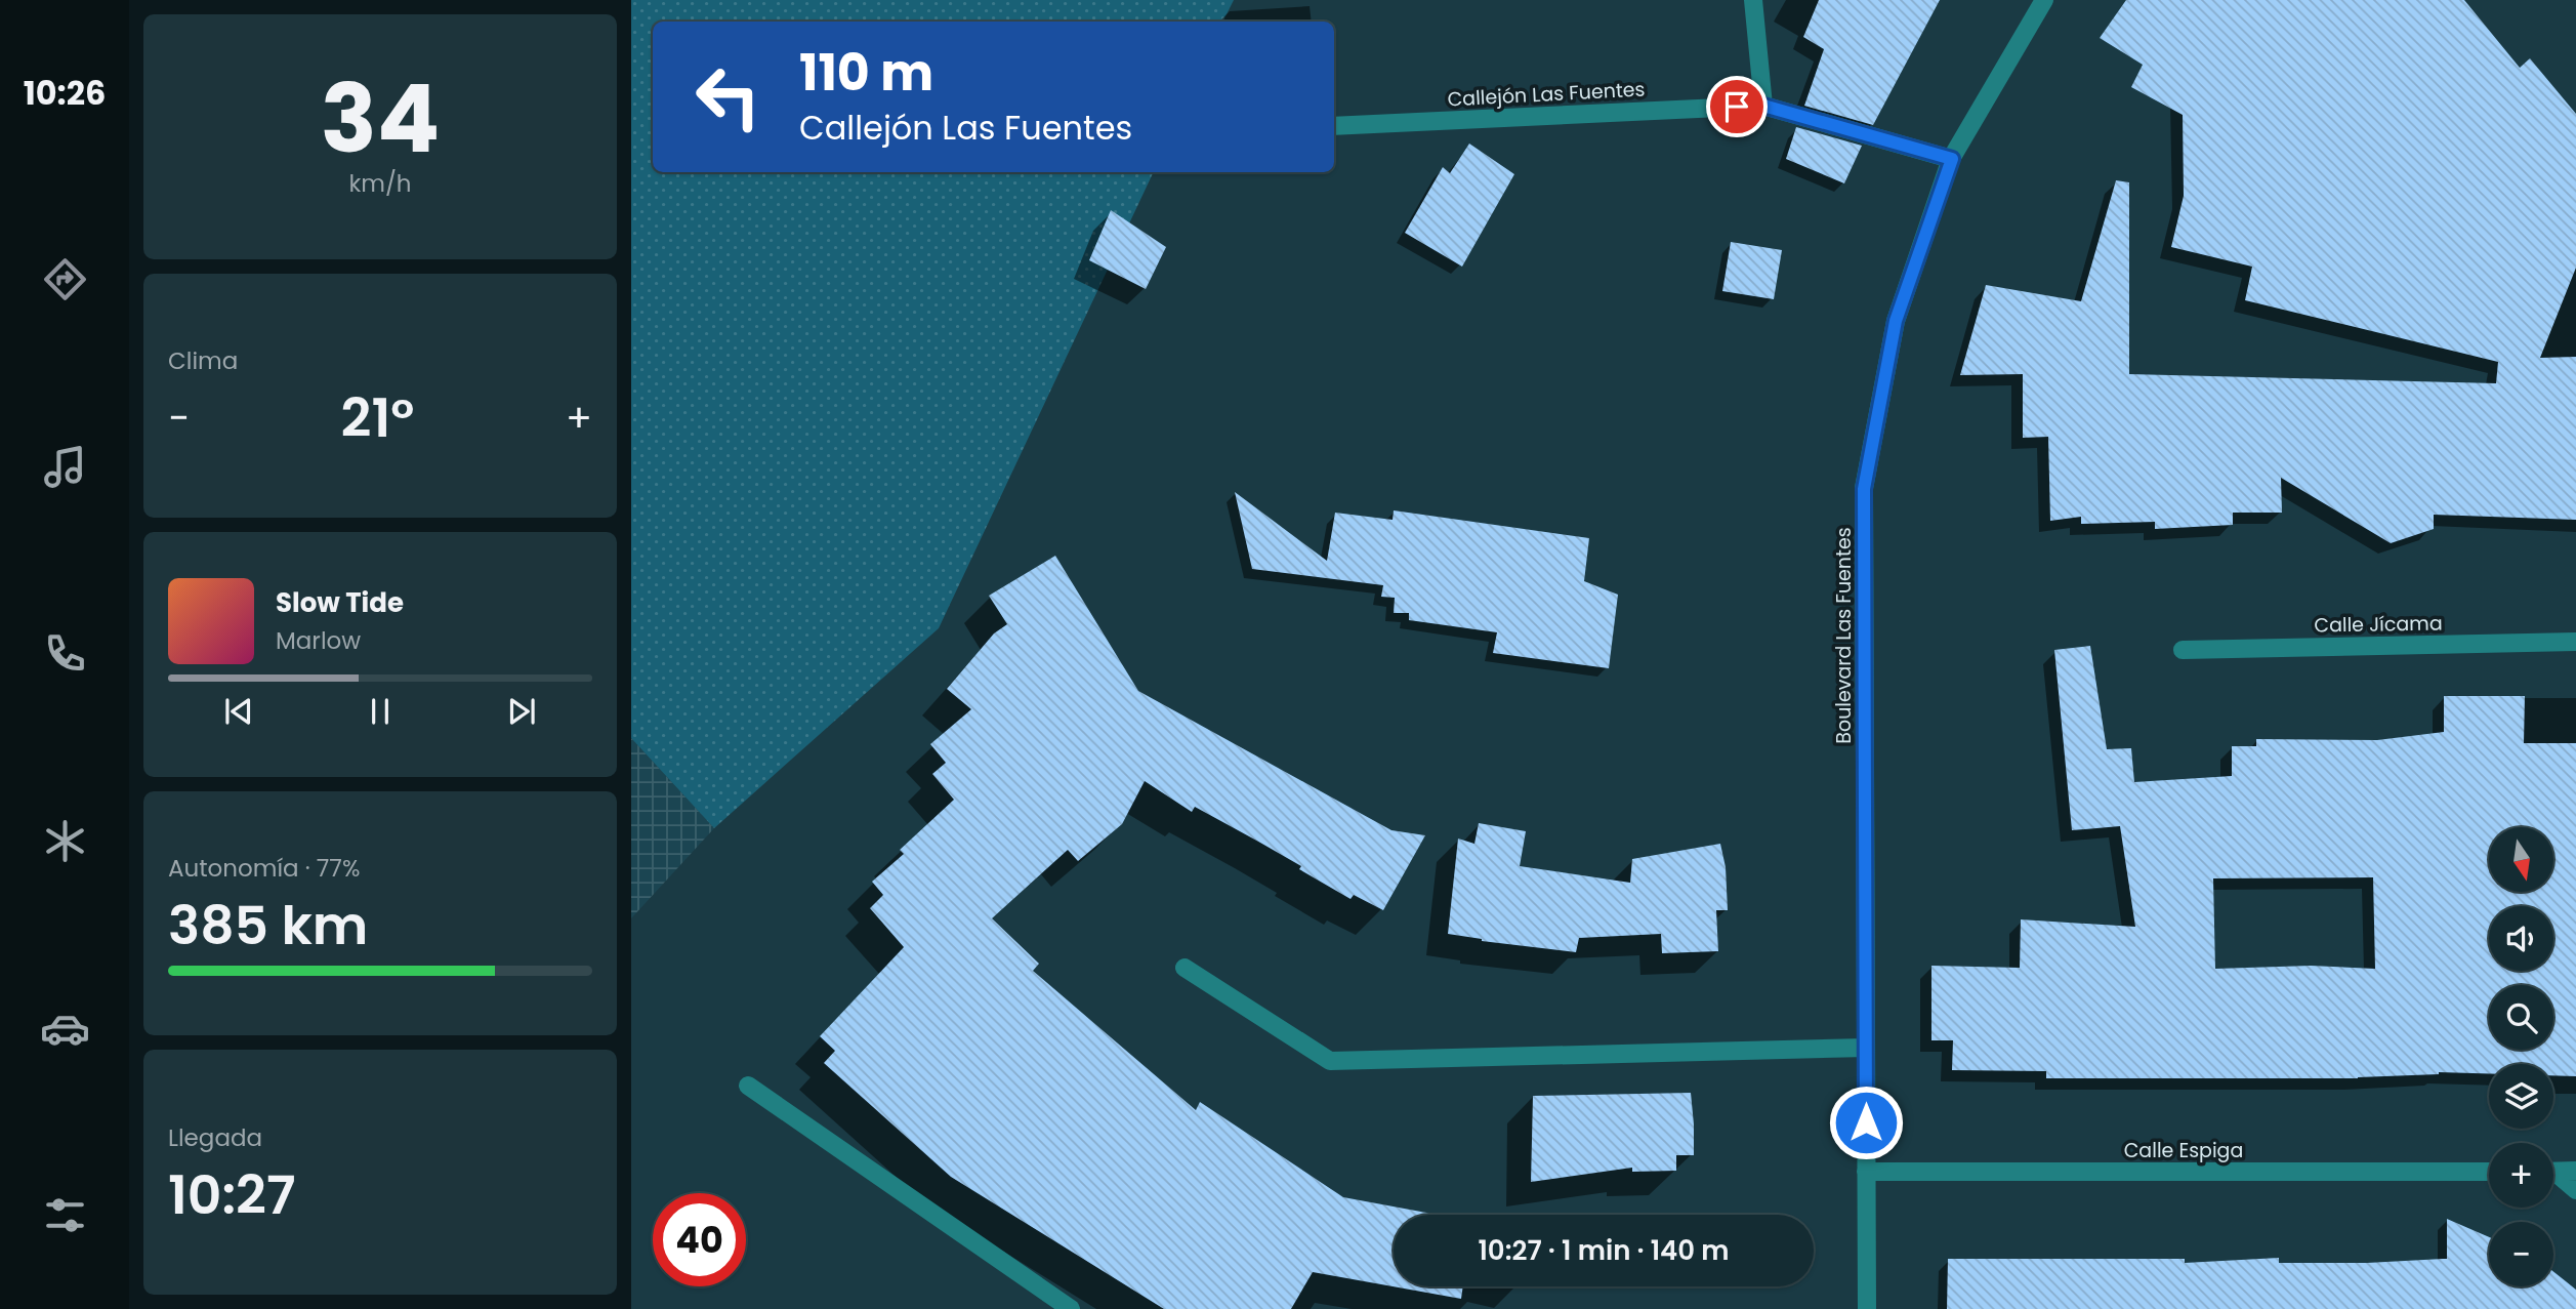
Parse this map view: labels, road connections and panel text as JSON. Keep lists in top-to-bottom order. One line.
{"streets":{"street":["Callejón Las Fuentes","Calle Jícama","Boulevard Las Fuentes","Calle Espiga"]},"crossings":[["Callejón Las Fuentes","Boulevard Las Fuentes"],["Boulevard Las Fuentes","Calle Espiga"]],"north":"bottom","page":{"tabs":"10:26","tile":[["34","km/h"],"Clima",["Autonomía · 77%","385 km"],["Llegada","10:27"]],"turn":["110 m","Callejón Las Fuentes"],"heat":["−","21°","+"],"song":["Slow Tide","Marlow"],"map_buttons":["+","−"],"limit":"40","trip":"10:27 · 1 min · 140 m"}}
